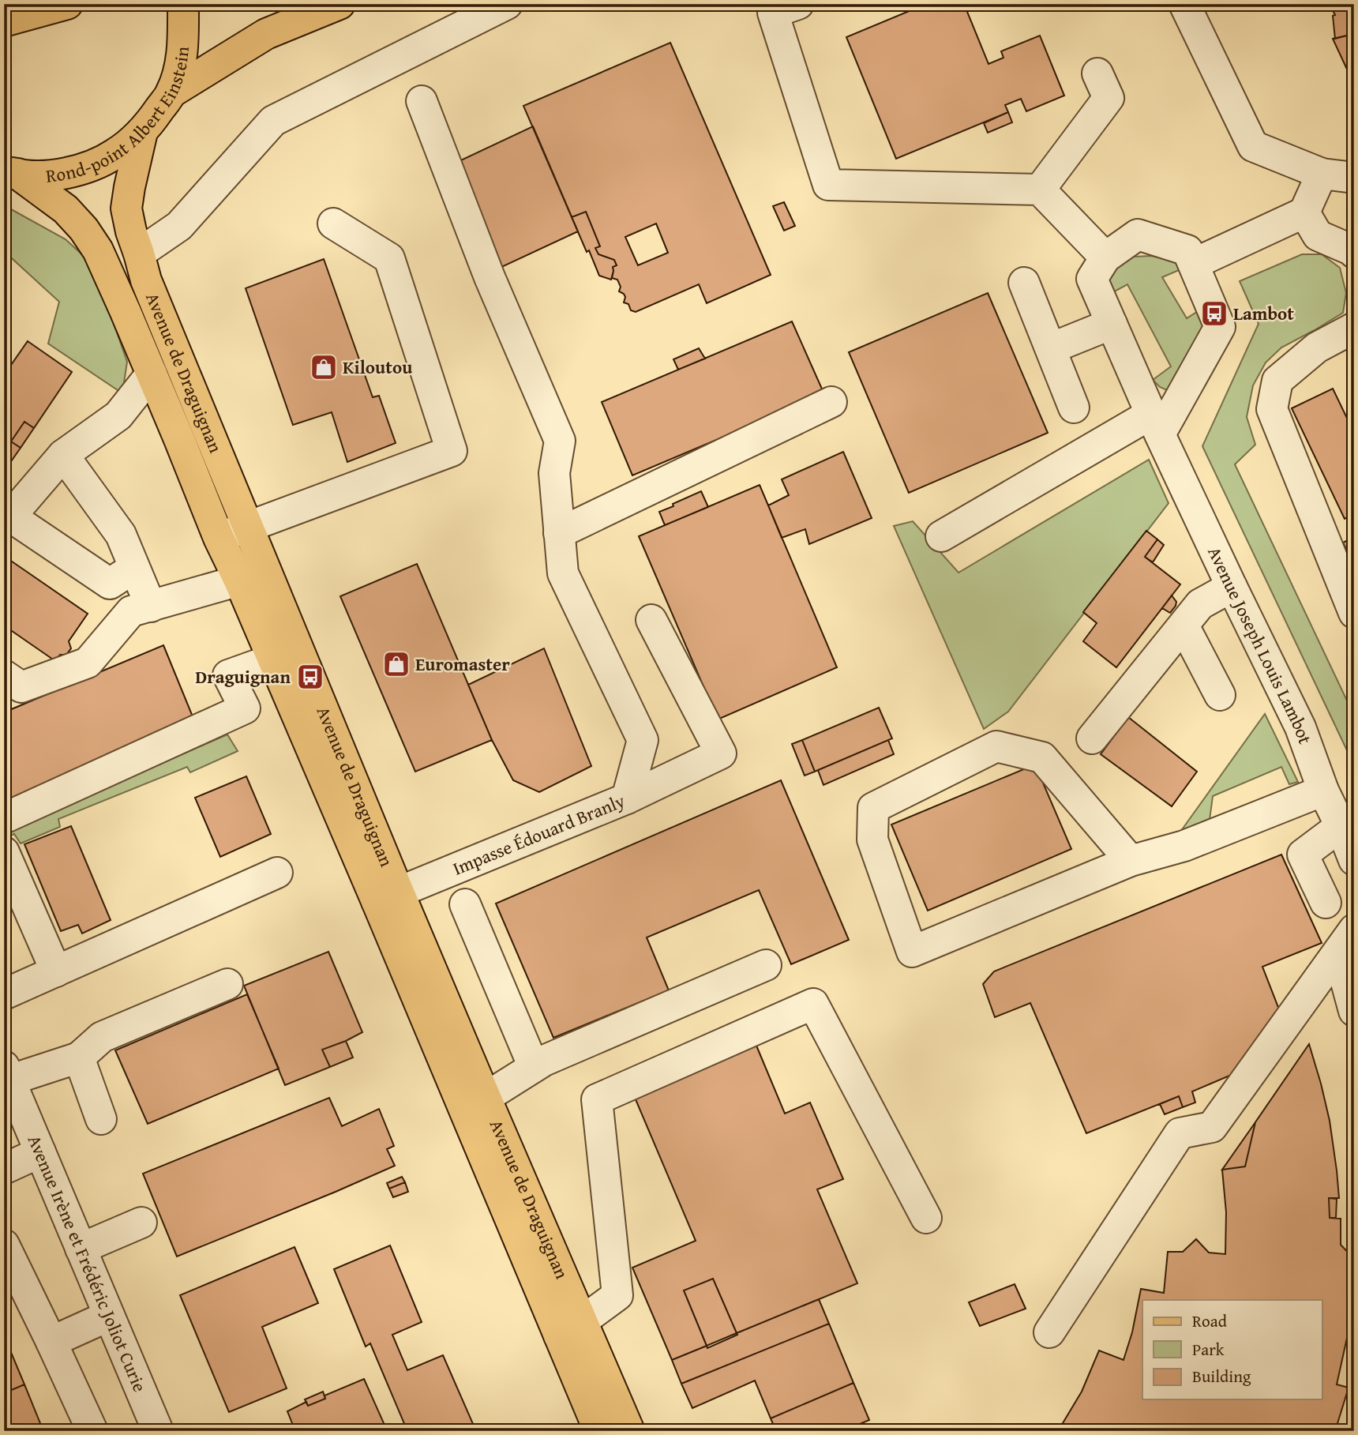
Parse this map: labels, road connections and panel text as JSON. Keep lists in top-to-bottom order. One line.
{"streets":{"main road":["Rond-point Albert Einstein","Avenue de Draguignan"],"street":["Avenue Joseph Louis Lambot","Impasse Édouard Branly","Avenue Irène et Frédéric Joliot Curie"]},"crossings":[["Rond-point Albert Einstein","Avenue de Draguignan"],["Avenue de Draguignan","Impasse Édouard Branly"]],"places":{"bus stop":["Lambot","Draguignan"],"shop":["Kiloutou","Euromaster"]},"legend":["Road","Park","Building"]}
